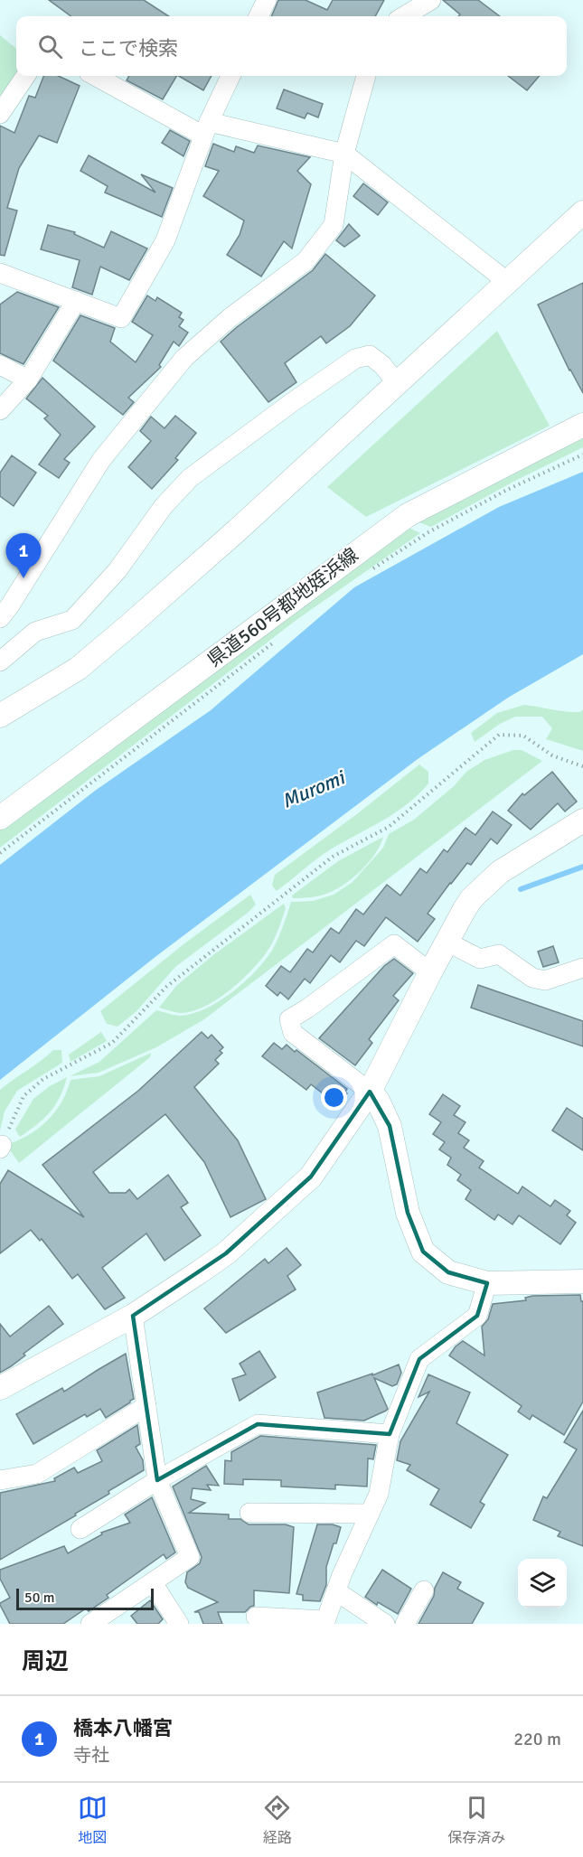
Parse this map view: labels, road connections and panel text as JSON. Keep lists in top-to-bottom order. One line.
{"streets":{"street":["県道560号都地姪浜線"]},"water":["Muromi"],"scale_bar":"50 m","page":{"search":"ここで検索","pins":"1","scale":"50 m","heading":"周辺","list":[{"mark":"1","name":"橋本八幡宮","note":"寺社","value":"220 m"}],"nav":["地図","経路","保存済み"]}}
